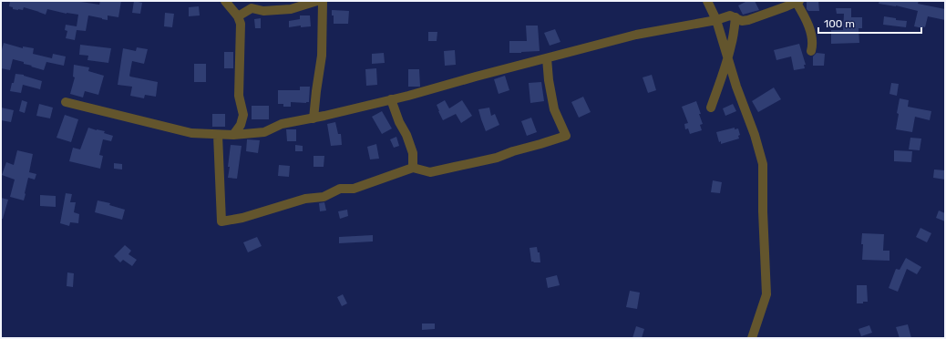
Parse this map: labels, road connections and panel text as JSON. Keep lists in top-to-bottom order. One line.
{"scale_bar":"100 m"}
